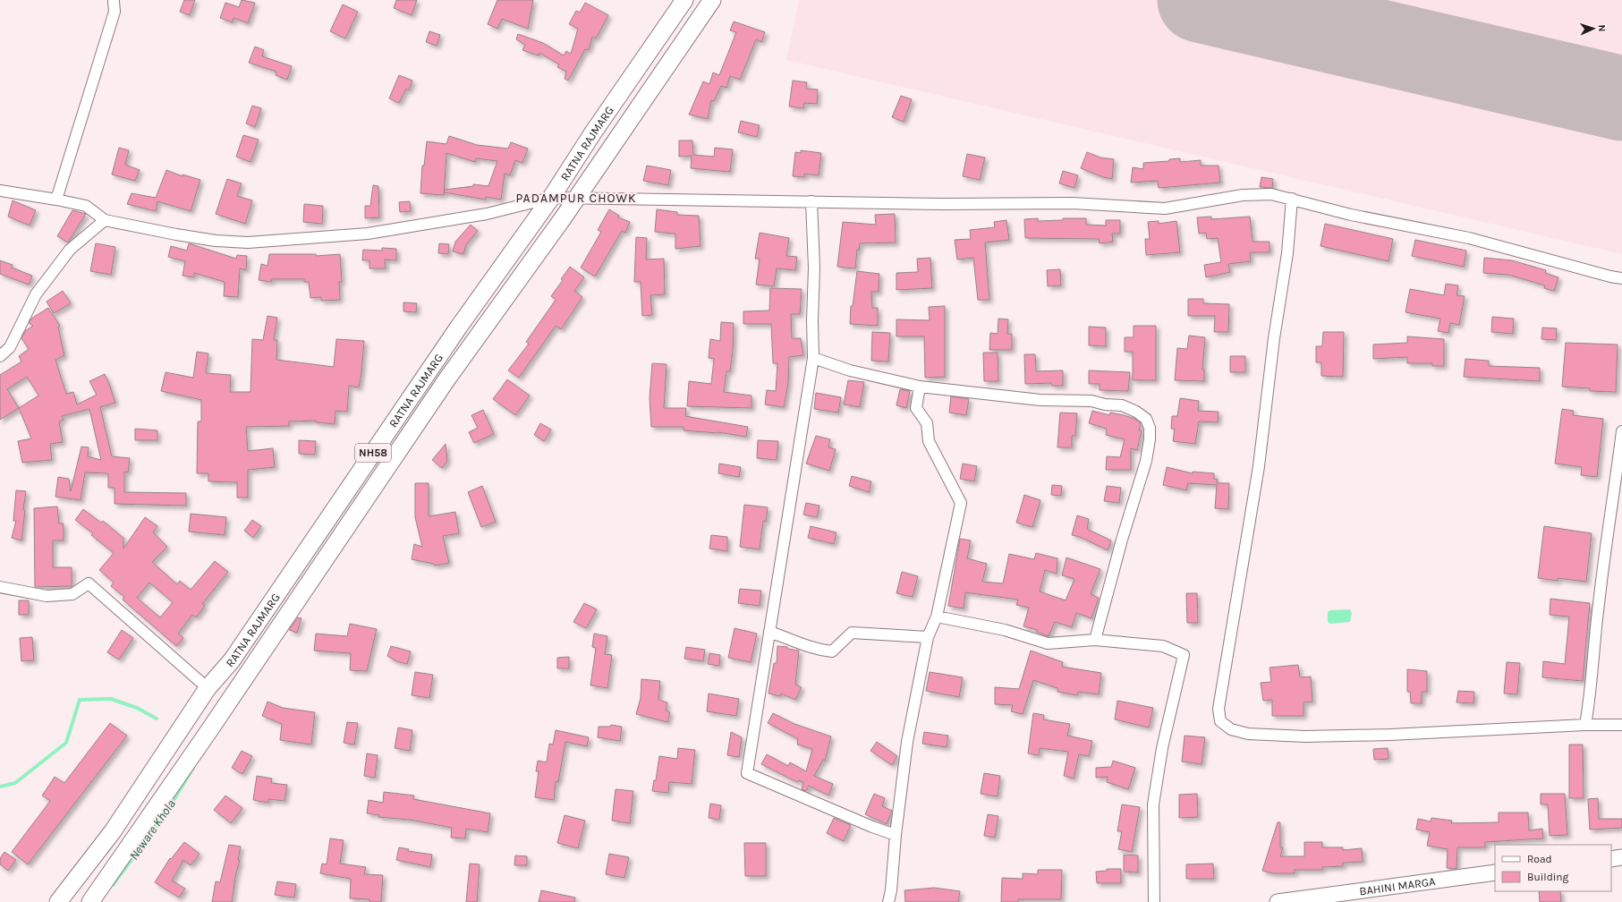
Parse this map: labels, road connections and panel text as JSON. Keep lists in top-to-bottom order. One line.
{"streets":{"main road":["RATNA RAJMARG","NH58"],"street":["BAHINI MARGA"]},"districts":["PADAMPUR CHOWK"],"water":["Neware Khola"],"legend":["Road","Building"],"north":"right"}
